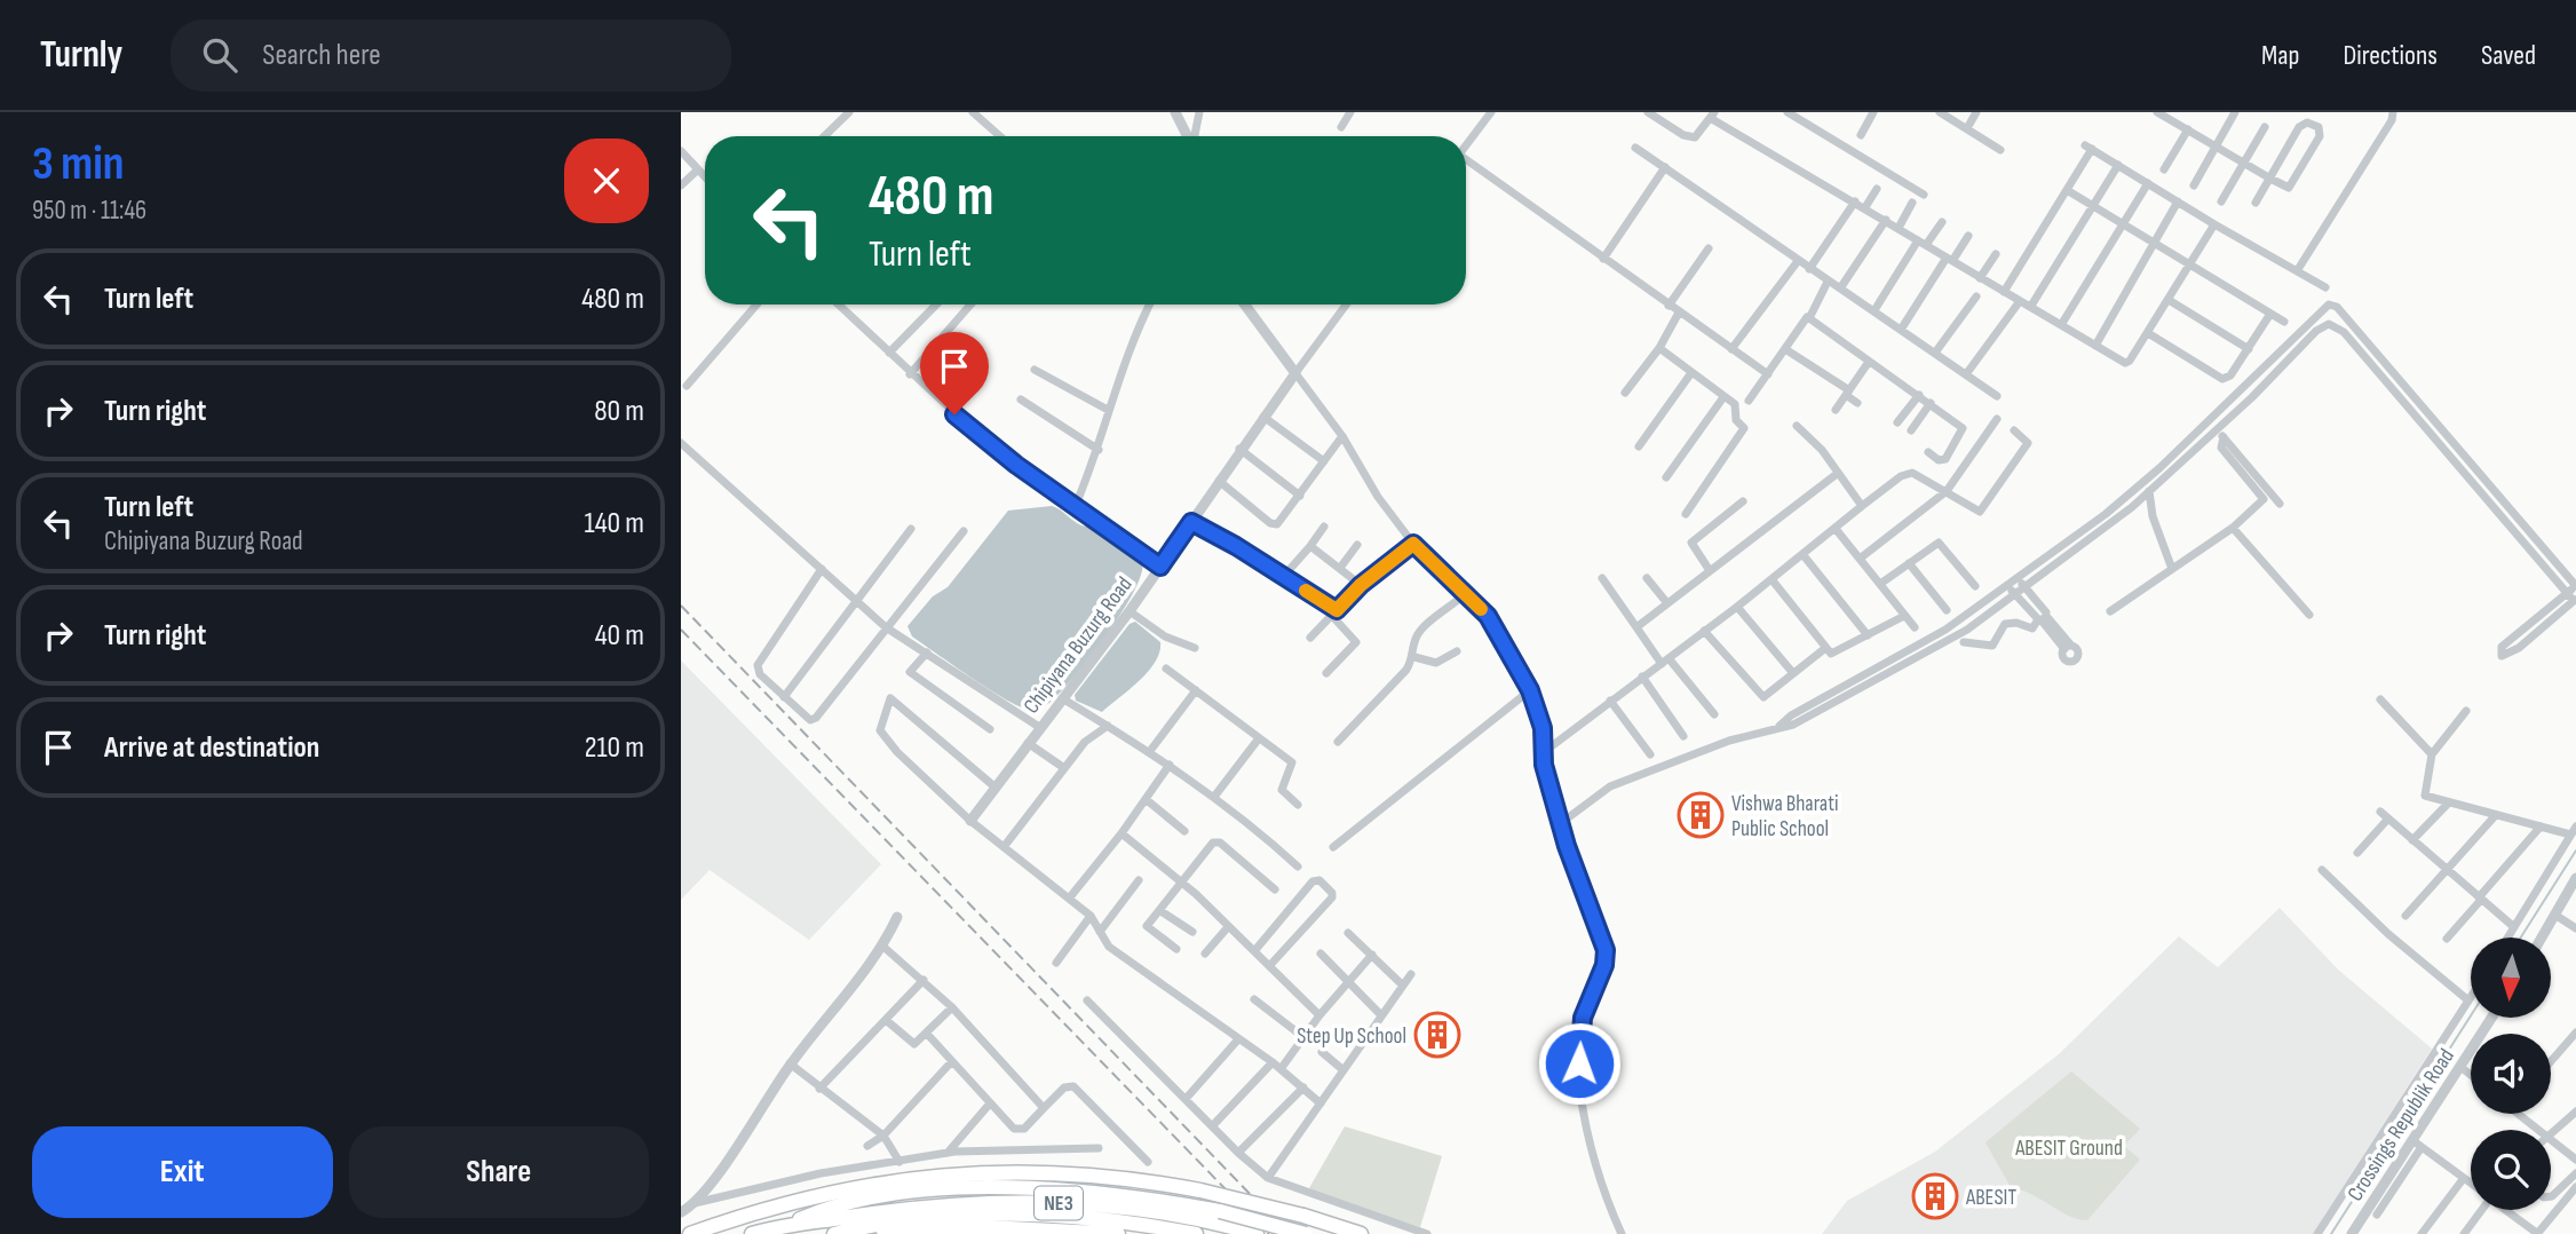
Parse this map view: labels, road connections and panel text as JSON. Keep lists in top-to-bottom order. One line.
{"streets":{"highway":["NE3"],"street":["Chipiyana Buzurg Road","Crossings Republik Road"]},"parks":["ABESIT Ground"],"places":{"building":["Vishwa Bharati Public School","Step Up School","ABESIT"]},"north":"bottom","page":{"header":"Turnly","search":"Search here","nav":["Map","Directions","Saved"],"heading":["3 min","950 m · 11:46"],"turn":["480 m","Turn left"],"list":[{"name":"Turn left","value":"480 m"},{"name":"Turn right","value":"80 m"},{"name":"Turn left","note":"Chipiyana Buzurg Road","value":"140 m"},{"name":"Turn right","value":"40 m"},{"name":"Arrive at destination","value":"210 m"}],"buttons":["Exit","Share"]}}
